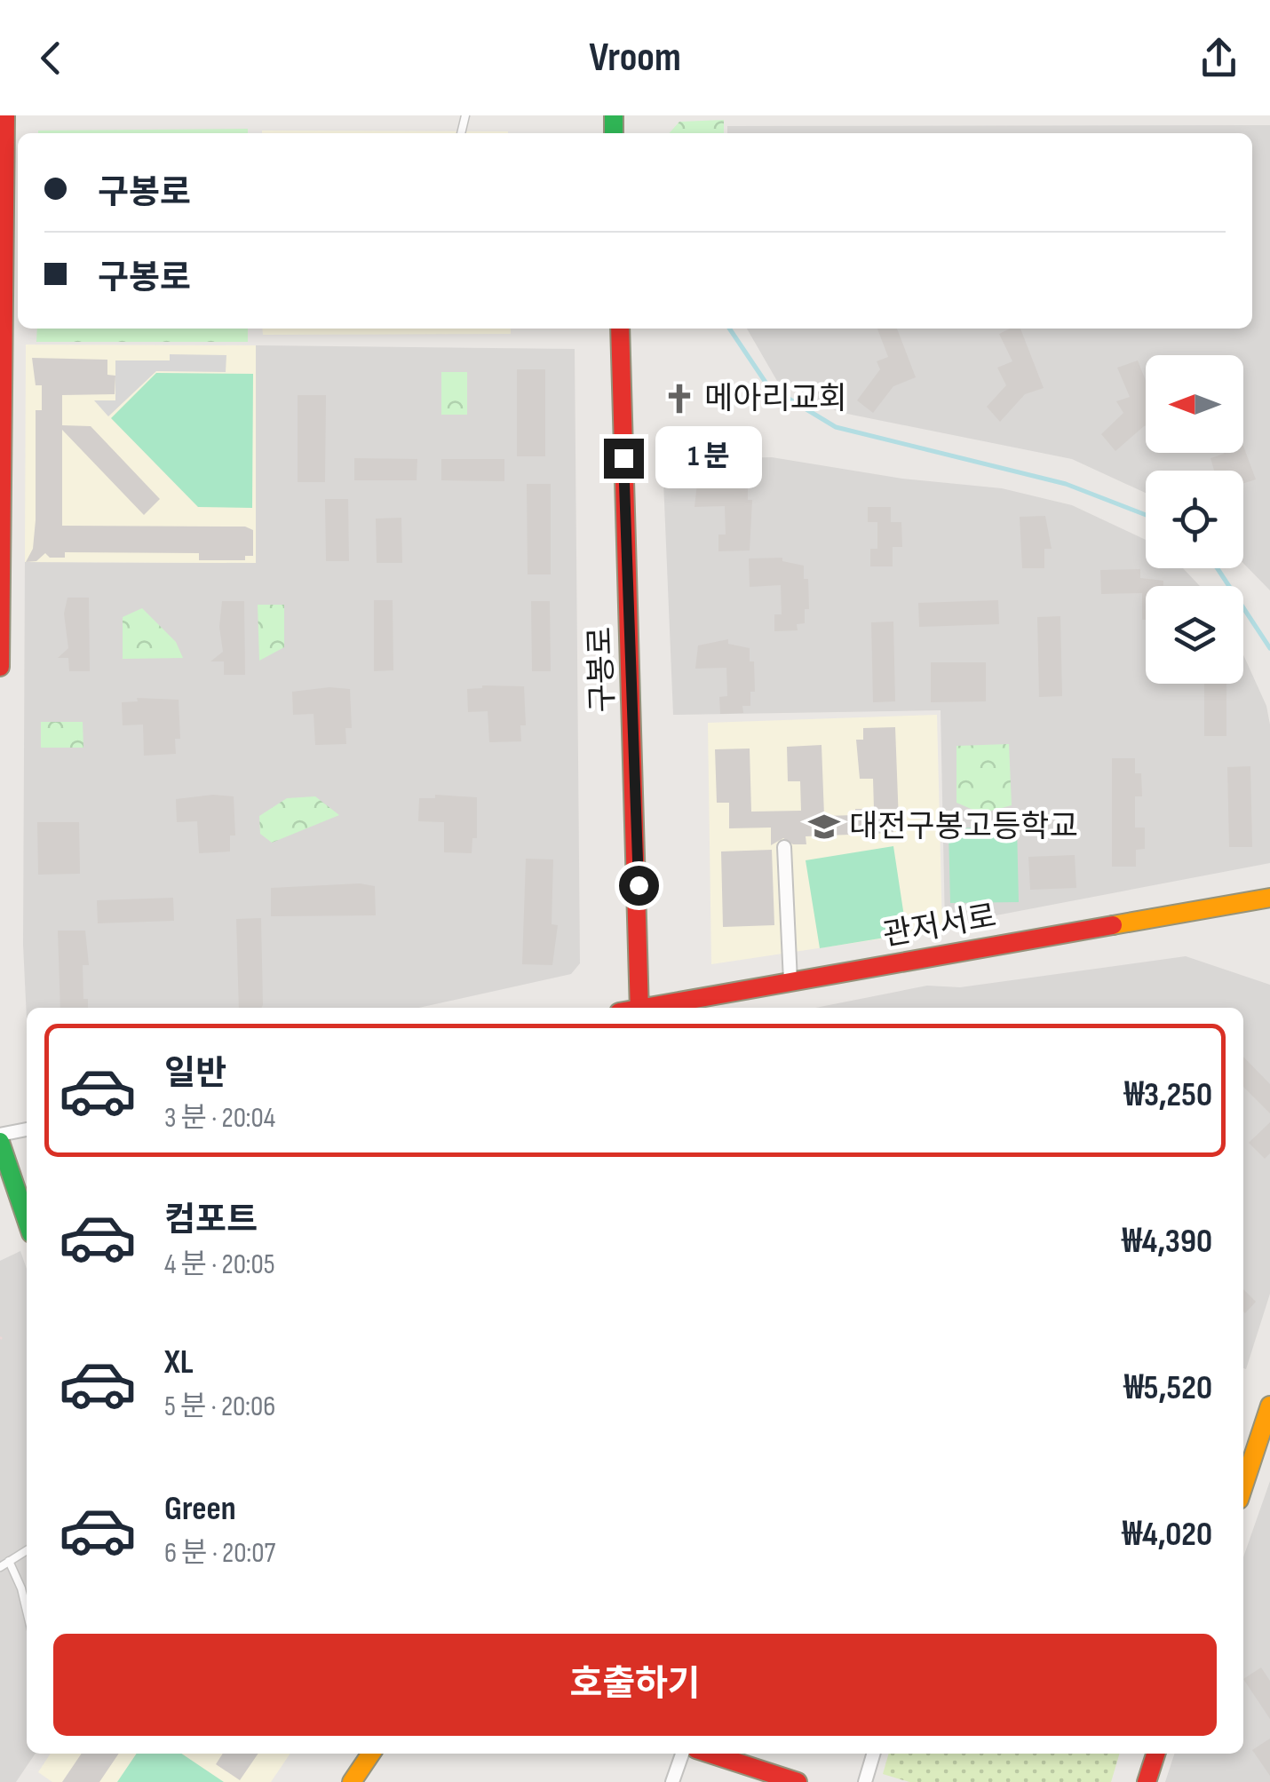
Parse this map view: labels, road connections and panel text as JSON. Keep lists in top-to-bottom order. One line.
{"streets":{"street":["구봉로","관저서로"]},"places":{"church":["메아리교회"],"school or university":["대전구봉고등학교"]},"north":"left","page":{"header":"Vroom","banner":["구봉로","구봉로"],"bubble":"1 분","list":[{"name":"일반","note":"3 분 · 20:04","value":"₩3,250"},{"name":"컴포트","note":"4 분 · 20:05","value":"₩4,390"},{"name":"XL","note":"5 분 · 20:06","value":"₩5,520"},{"name":"Green","note":"6 분 · 20:07","value":"₩4,020"}],"buttons":"호출하기"}}
